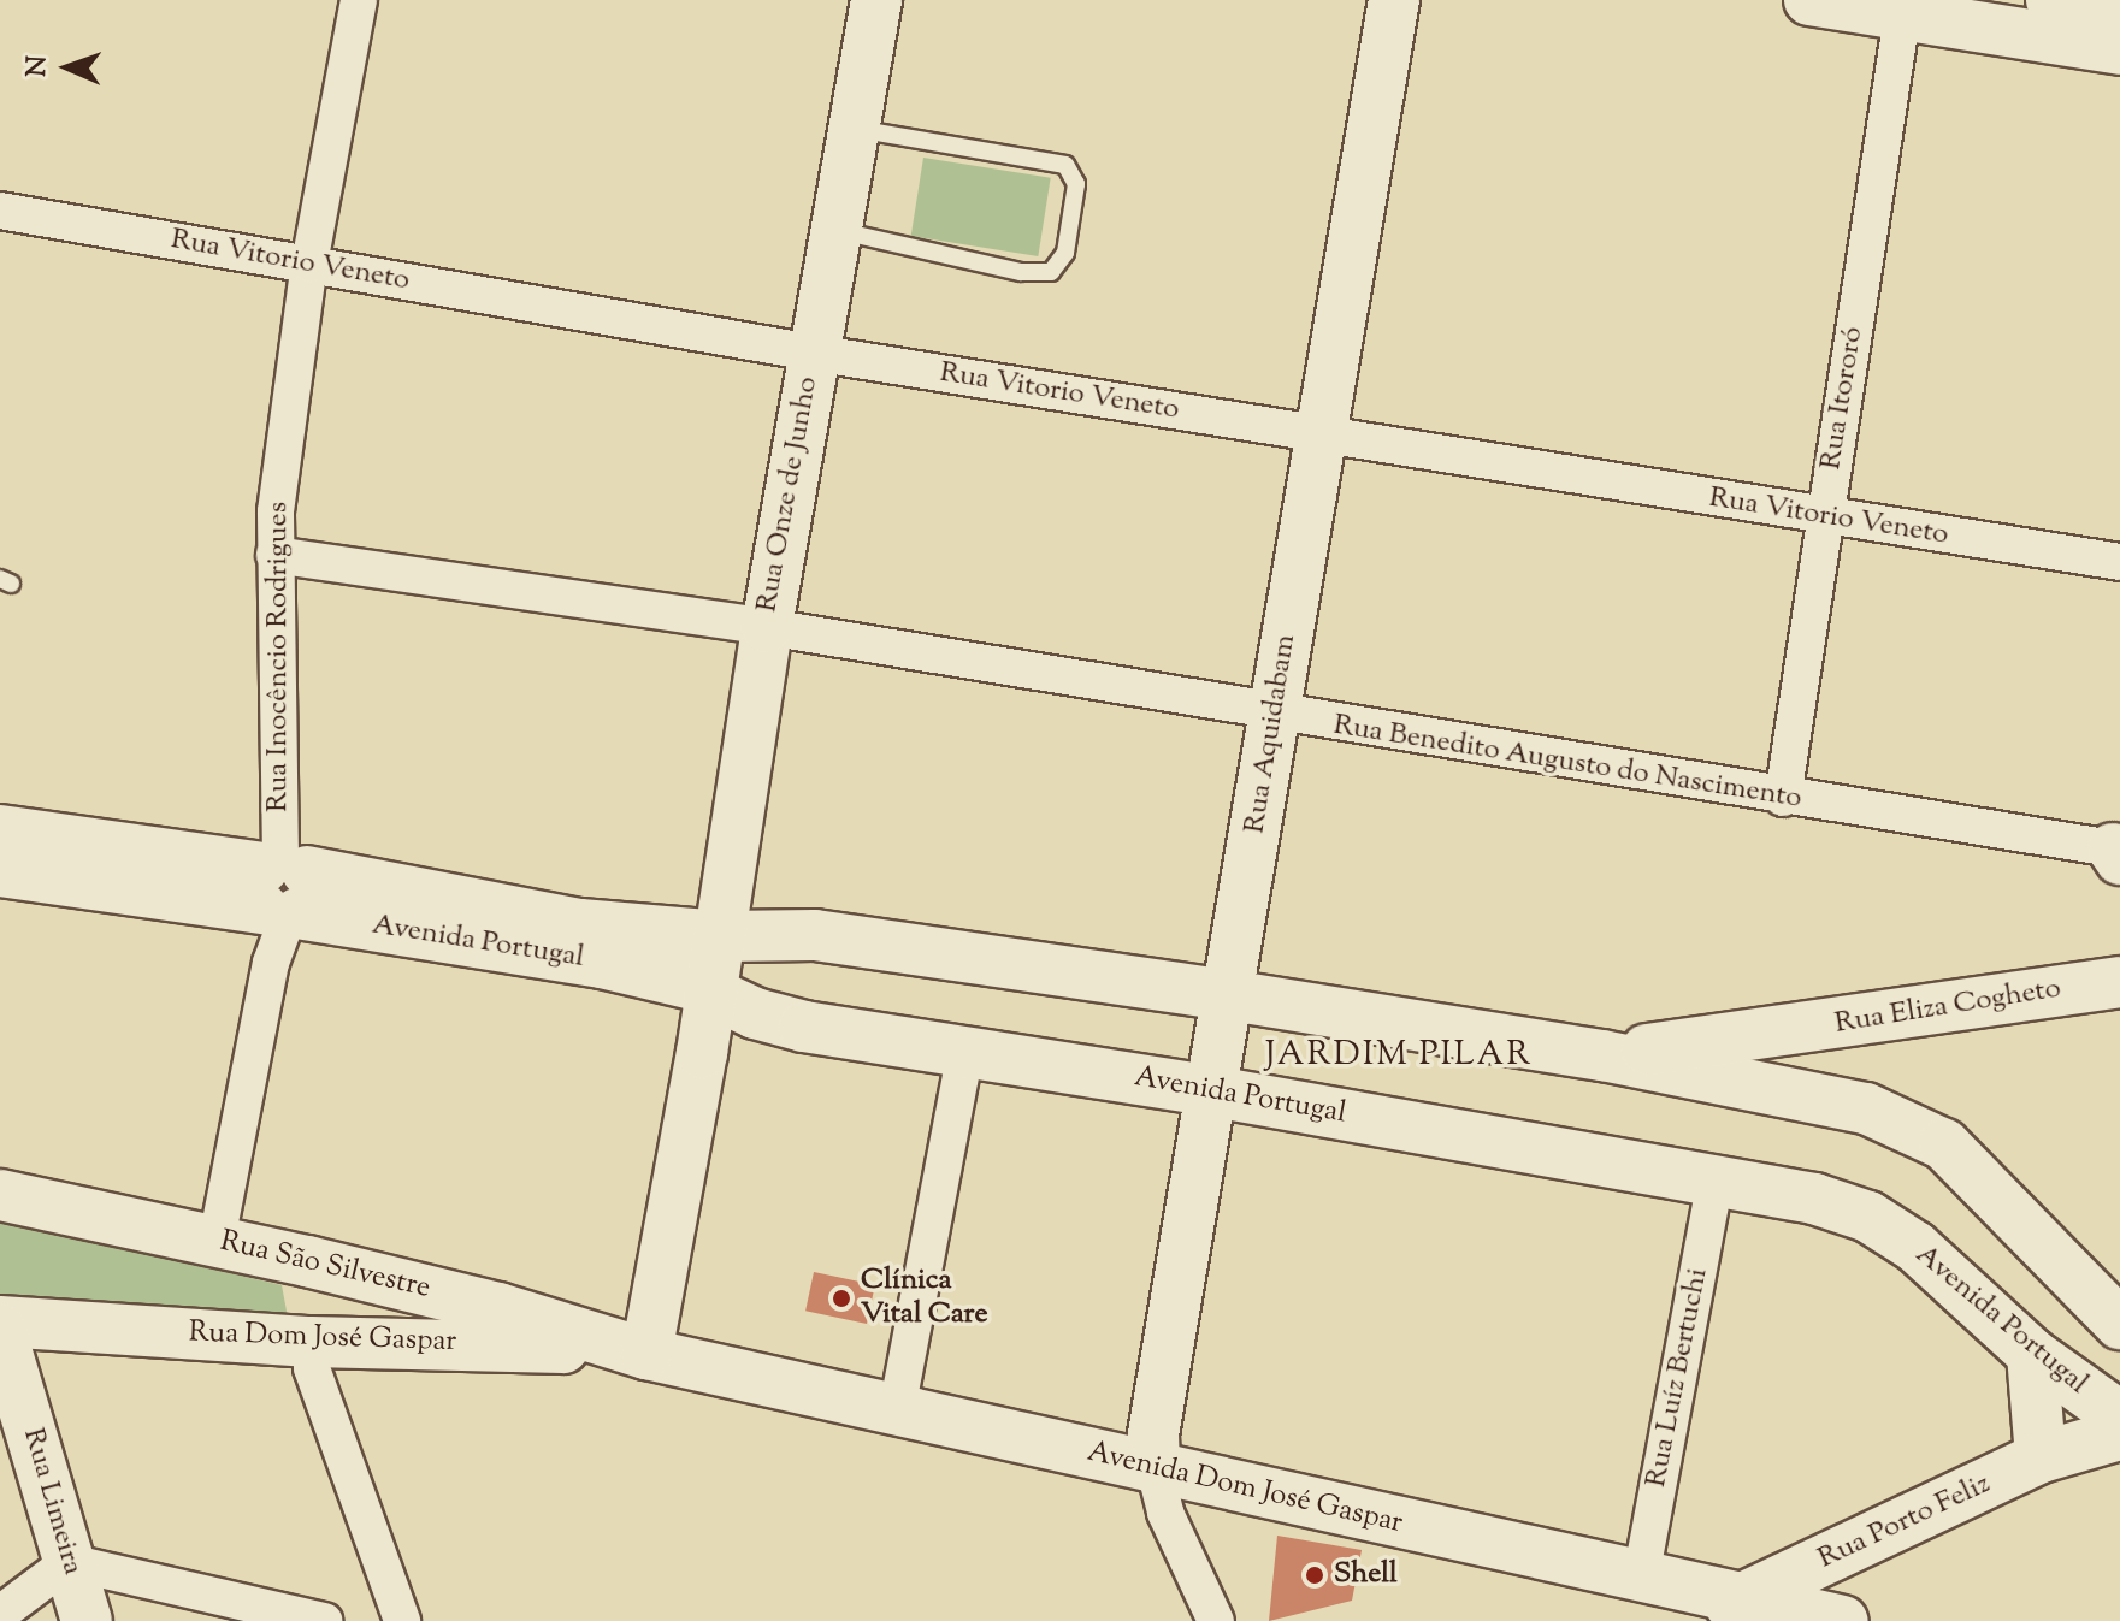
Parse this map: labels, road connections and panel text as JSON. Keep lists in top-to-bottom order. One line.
{"streets":{"street":["Rua Vitorio Veneto","Rua Itororó","Rua Onze de Junho","Rua Inocêncio Rodrigues","Rua Aquidabam","Rua Benedito Augusto do Nascimento","Avenida Portugal","Rua Eliza Cogheto","Rua São Silvestre","Rua Dom José Gaspar","Rua Luíz Bertuchi","Avenida Dom José Gaspar","Rua Limeira","Rua Porto Feliz"]},"crossings":[["Rua Vitorio Veneto","Rua Itororó"],["Rua Vitorio Veneto","Rua Onze de Junho"],["Rua Vitorio Veneto","Rua Inocêncio Rodrigues"],["Rua Vitorio Veneto","Rua Aquidabam"],["Rua Itororó","Rua Benedito Augusto do Nascimento"],["Rua Onze de Junho","Rua Benedito Augusto do Nascimento"],["Rua Onze de Junho","Avenida Portugal"],["Rua Onze de Junho","Rua São Silvestre"],["Rua Onze de Junho","Rua Dom José Gaspar"],["Rua Onze de Junho","Avenida Dom José Gaspar"],["Rua Inocêncio Rodrigues","Rua Benedito Augusto do Nascimento"],["Rua Inocêncio Rodrigues","Avenida Portugal"],["Rua Inocêncio Rodrigues","Rua São Silvestre"],["Rua Aquidabam","Rua Benedito Augusto do Nascimento"],["Rua Aquidabam","Avenida Portugal"],["Rua Aquidabam","Avenida Dom José Gaspar"],["Avenida Portugal","Rua Eliza Cogheto"],["Avenida Portugal","Rua Luíz Bertuchi"],["Rua São Silvestre","Rua Dom José Gaspar"],["Rua São Silvestre","Avenida Dom José Gaspar"],["Rua Dom José Gaspar","Avenida Dom José Gaspar"],["Rua Dom José Gaspar","Rua Limeira"],["Rua Luíz Bertuchi","Avenida Dom José Gaspar"],["Avenida Dom José Gaspar","Rua Porto Feliz"]],"districts":["JARDIM PILAR"],"places":["Clínica Vital Care","Shell"],"north":"left"}
